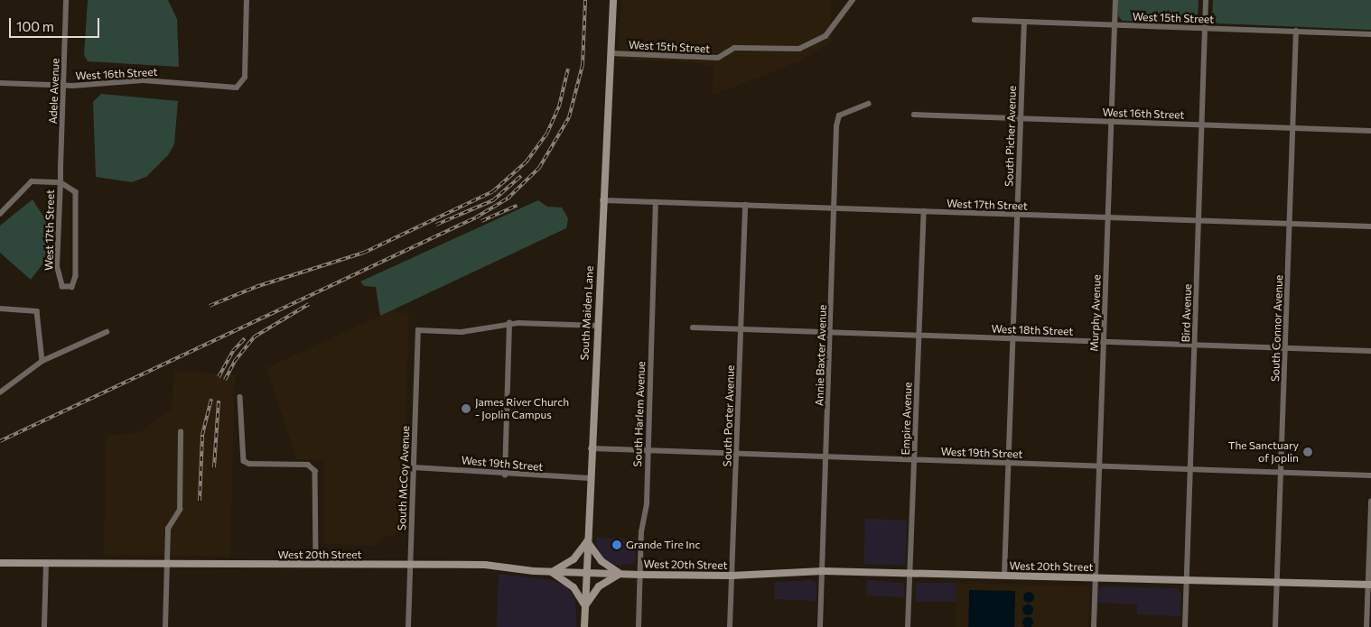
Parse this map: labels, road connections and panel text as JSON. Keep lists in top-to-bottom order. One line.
{"streets":{"main road":["South Maiden Lane","West 20th Street"],"street":["West 15th Street","West 16th Street","Adele Avenue","South Picher Avenue","West 17th Street","Murphy Avenue","Bird Avenue","South Connor Avenue","West 18th Street","Annie Baxter Avenue","South Harlem Avenue","South Porter Avenue","Empire Avenue","West 19th Street","South McCoy Avenue"]},"crossings":[["West 15th Street","South Picher Avenue"],["West 15th Street","South Maiden Lane"],["West 15th Street","Murphy Avenue"],["West 15th Street","Bird Avenue"],["West 15th Street","South Connor Avenue"],["West 16th Street","Adele Avenue"],["West 16th Street","South Picher Avenue"],["West 16th Street","Murphy Avenue"],["West 16th Street","Bird Avenue"],["West 16th Street","South Connor Avenue"],["Adele Avenue","West 17th Street"],["South Picher Avenue","West 17th Street"],["South Picher Avenue","West 18th Street"],["South Picher Avenue","West 19th Street"],["South Picher Avenue","West 20th Street"],["West 17th Street","South Maiden Lane"],["West 17th Street","Murphy Avenue"],["West 17th Street","Bird Avenue"],["West 17th Street","South Connor Avenue"],["West 17th Street","Annie Baxter Avenue"],["West 17th Street","South Harlem Avenue"],["West 17th Street","South Porter Avenue"],["West 17th Street","Empire Avenue"],["South Maiden Lane","West 19th Street"],["South Maiden Lane","West 20th Street"],["Murphy Avenue","West 18th Street"],["Murphy Avenue","West 19th Street"],["Murphy Avenue","West 20th Street"],["Bird Avenue","West 18th Street"],["Bird Avenue","West 19th Street"],["Bird Avenue","West 20th Street"],["South Connor Avenue","West 18th Street"],["South Connor Avenue","West 19th Street"],["South Connor Avenue","West 20th Street"],["West 18th Street","Annie Baxter Avenue"],["West 18th Street","South Porter Avenue"],["West 18th Street","Empire Avenue"],["Annie Baxter Avenue","West 19th Street"],["Annie Baxter Avenue","West 20th Street"],["South Harlem Avenue","West 19th Street"],["South Harlem Avenue","West 20th Street"],["South Porter Avenue","West 19th Street"],["South Porter Avenue","West 20th Street"],["Empire Avenue","West 19th Street"],["Empire Avenue","West 20th Street"],["West 19th Street","South McCoy Avenue"],["South McCoy Avenue","West 20th Street"]],"places":["James River Church - Joplin Campus","The Sanctuary of Joplin","Grande Tire Inc"],"scale_bar":"100 m"}
